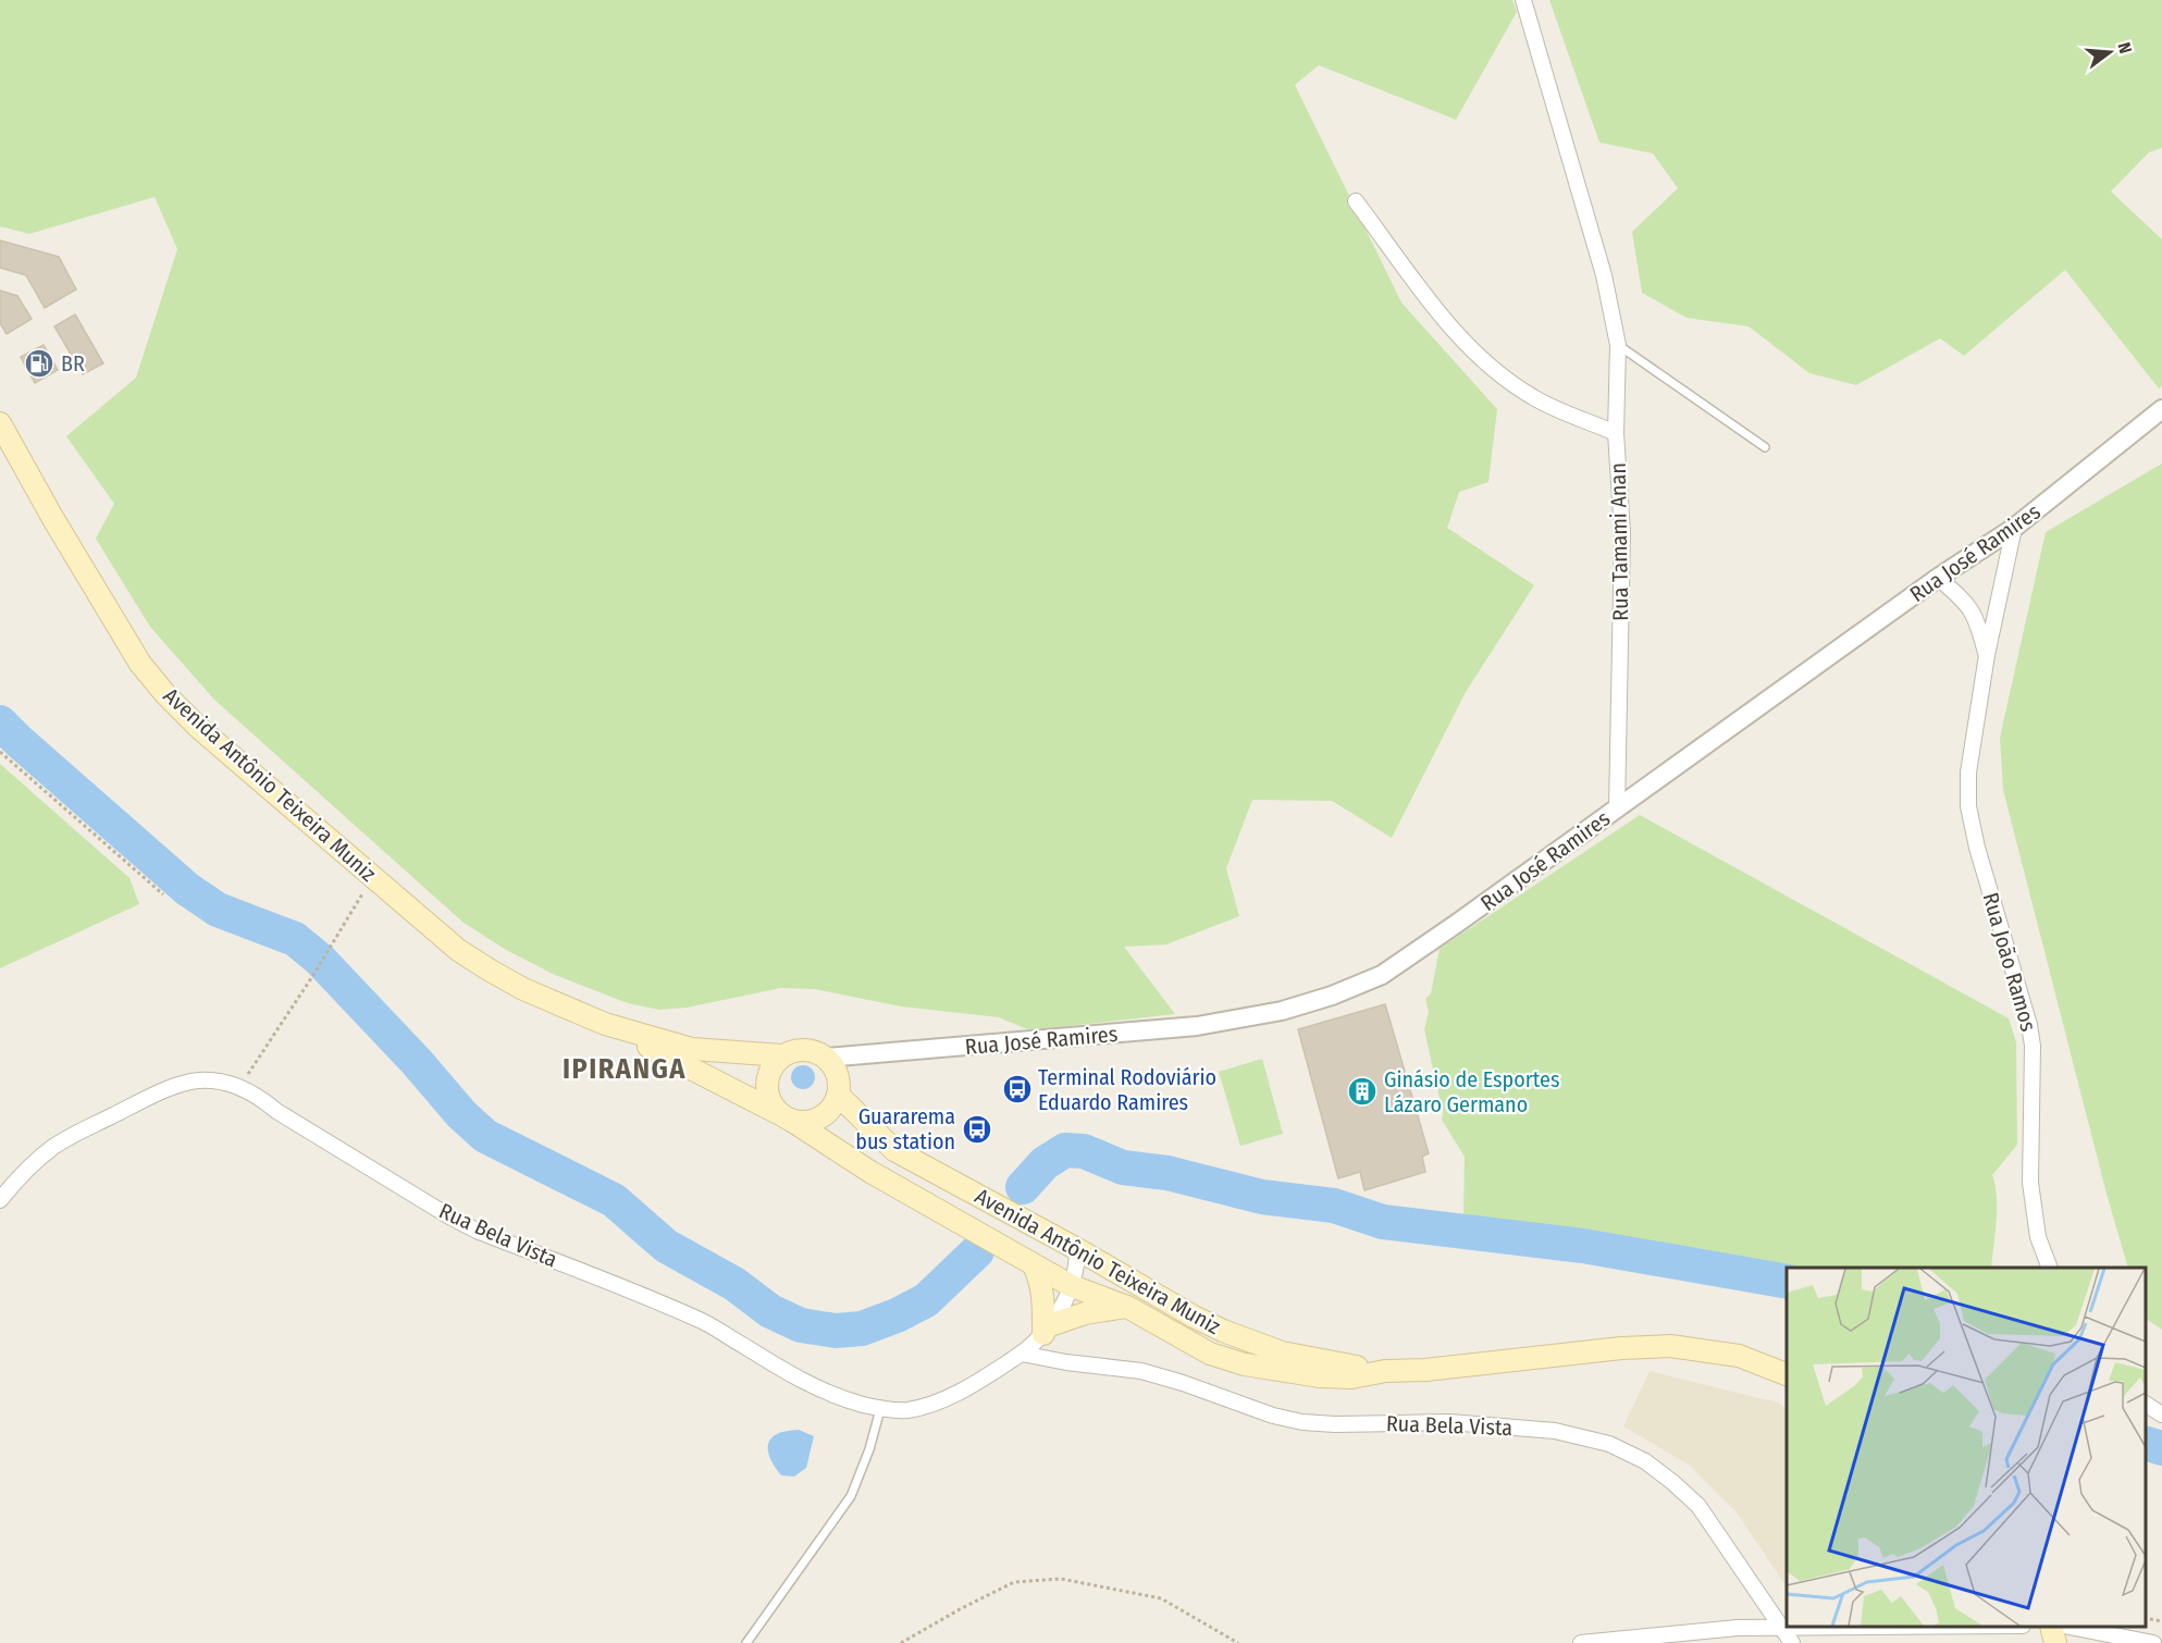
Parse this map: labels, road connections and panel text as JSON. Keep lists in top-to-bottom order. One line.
{"streets":{"main road":["Avenida Antônio Teixeira Muniz"],"street":["Rua Tamami Anan","Rua José Ramires","Rua João Ramos","Rua Bela Vista"]},"crossings":[["Rua Tamami Anan","Rua José Ramires"],["Rua José Ramires","Avenida Antônio Teixeira Muniz"],["Rua José Ramires","Rua João Ramos"],["Avenida Antônio Teixeira Muniz","Rua Bela Vista"]],"districts":["IPIRANGA"],"places":{"fuel station":["BR"],"bus stop":["Terminal Rodoviário Eduardo Ramires","Guararema bus station"],"building":["Ginásio de Esportes Lázaro Germano"]},"north":"right"}
